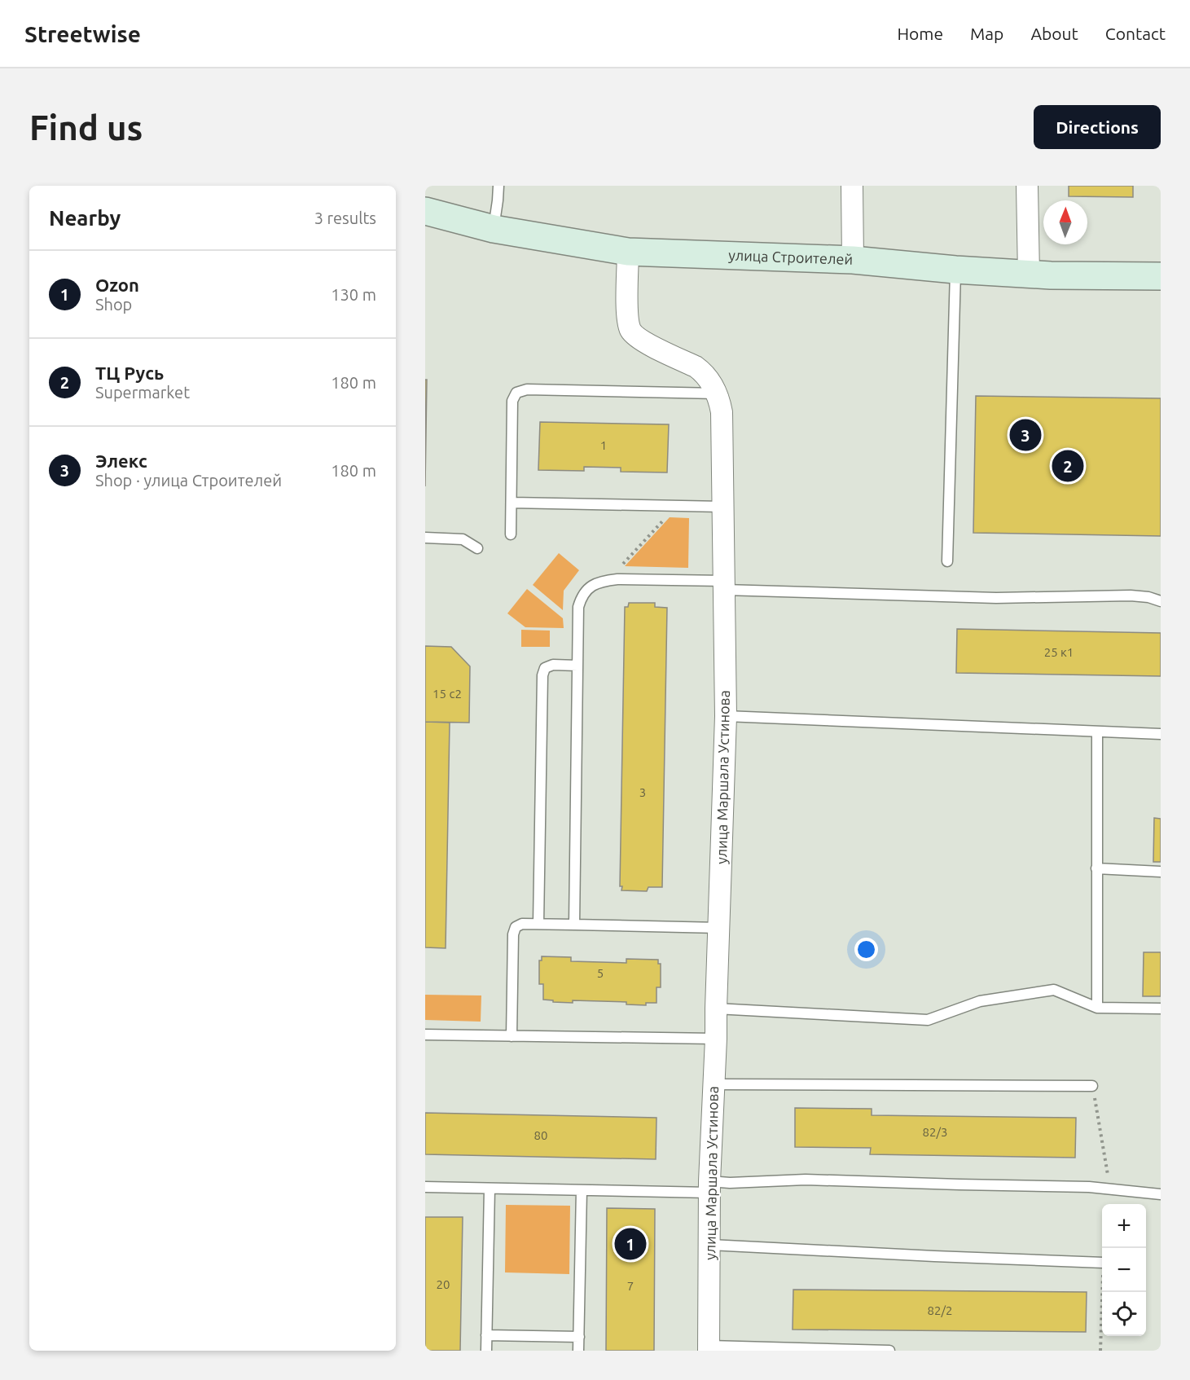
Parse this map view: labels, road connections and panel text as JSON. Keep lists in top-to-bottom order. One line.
{"streets":{"main road":["улица Строителей"],"street":["улица Маршала Устинова"]},"crossings":[["улица Строителей","улица Маршала Устинова"]],"house_numbers":["1","25 к1","15 с2","3","5","82/3","80","20","7","82/2"],"north":"top","page":{"header":"Streetwise","nav":["Home","Map","About","Contact"],"buttons":"Directions","title":"Find us","heading":["Nearby","3 results"],"list":[{"mark":"1","name":"Ozon","note":"Shop","value":"130 m"},{"mark":"2","name":"ТЦ Русь","note":"Supermarket","value":"180 m"},{"mark":"3","name":"Элекс","note":"Shop · улица Строителей","value":"180 m"}],"pins":["3","2","1"],"map_buttons":["+","−"]}}
